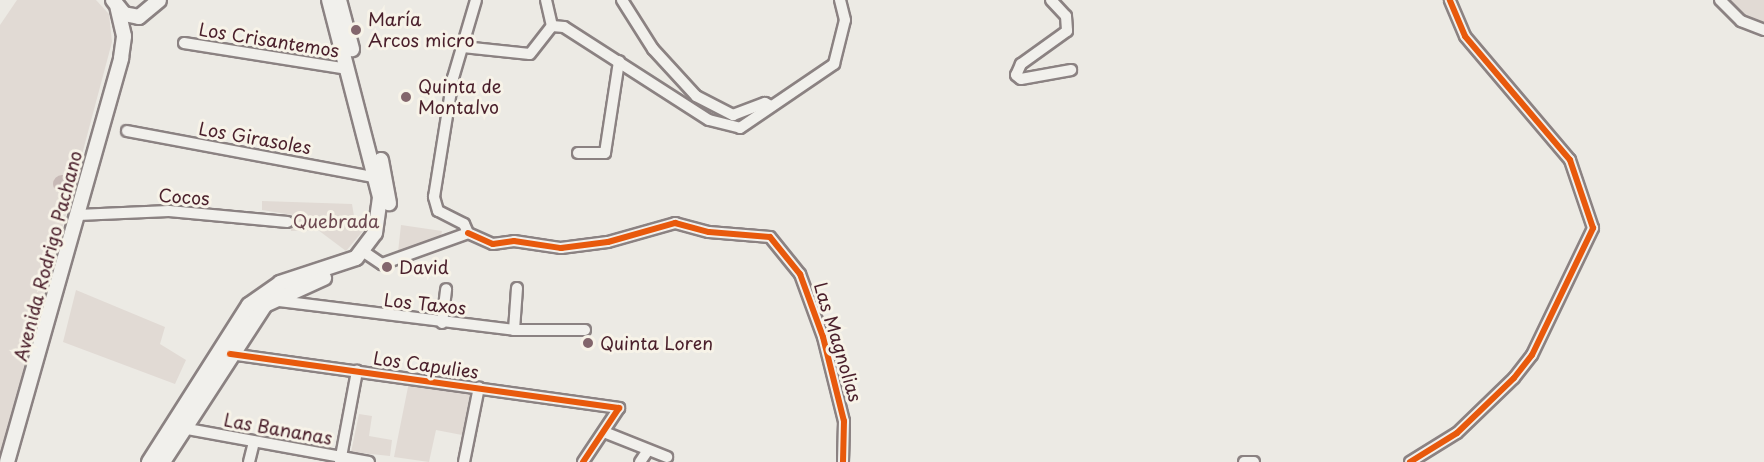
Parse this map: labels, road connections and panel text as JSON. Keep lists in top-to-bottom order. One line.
{"streets":{"main road":["Avenida Rodrigo Pachano"],"street":["Los Crisantemos","Los Girasoles","Cocos","Los Taxos","Las Magnolias","Los Capulies","Las Bananas"]},"crossings":[["Cocos","Avenida Rodrigo Pachano"]],"parks":["Quebrada"],"places":["María Arcos micro","Quinta de Montalvo","David","Quinta Loren"]}
